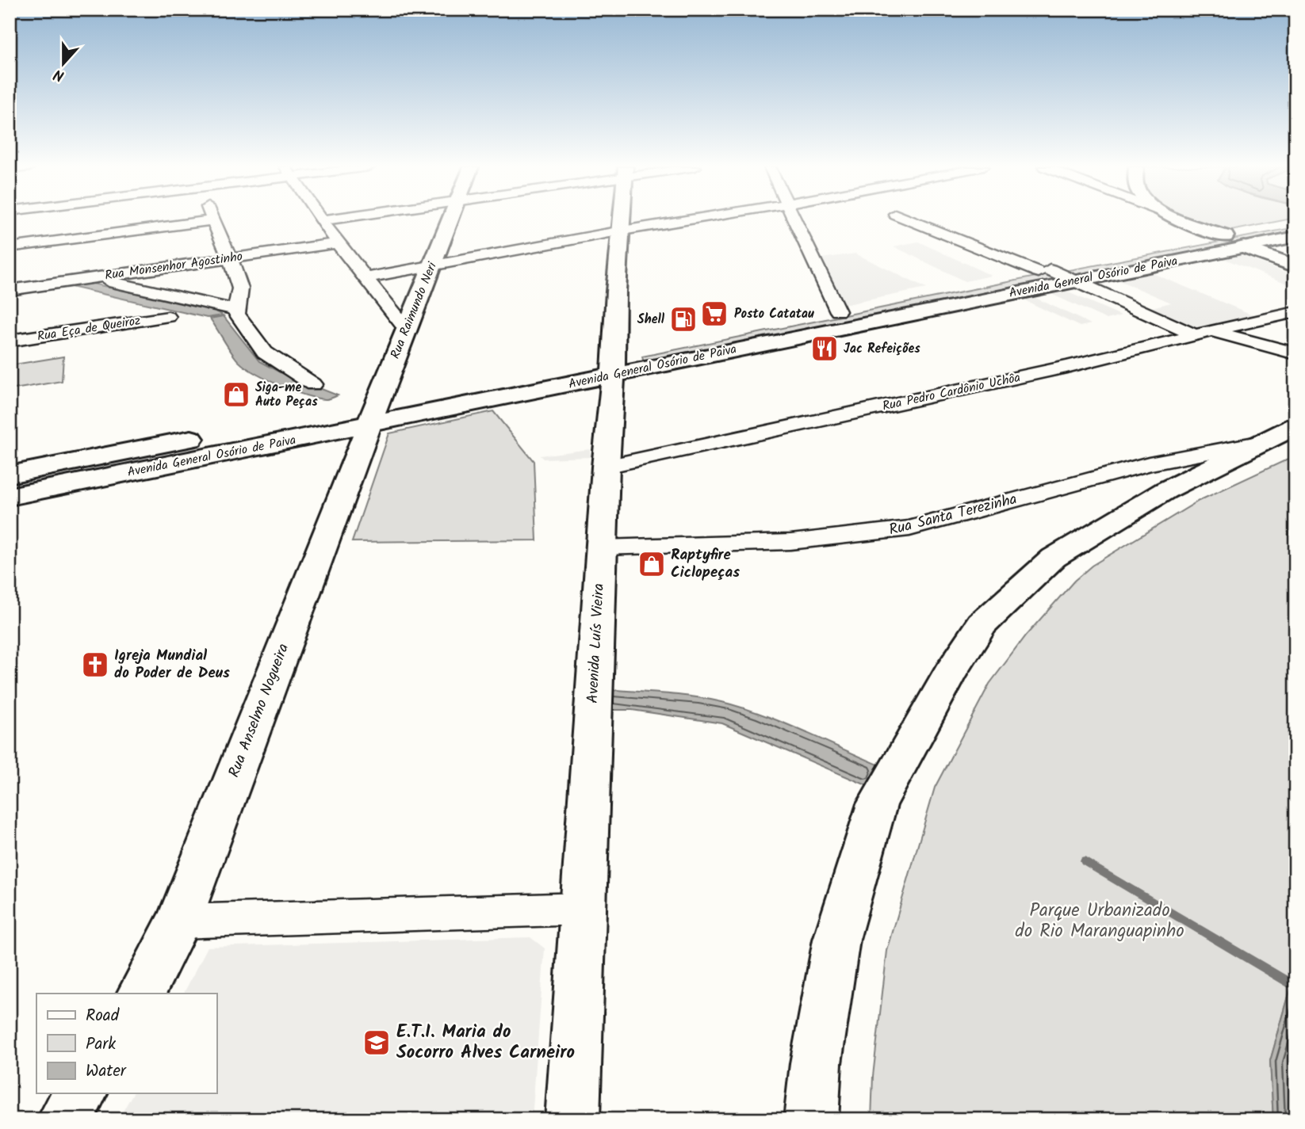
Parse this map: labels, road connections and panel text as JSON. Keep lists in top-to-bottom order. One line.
{"streets":{"main road":["Avenida General Osório de Paiva","Rua Raimundo Neri","Rua Santa Terezinha","Avenida Luís Vieira","Rua Anselmo Nogueira"],"street":["Rua Monsenhor Agostinho","Rua Eça de Queiroz","Rua Pedro Cardônio Uchôa"]},"crossings":[["Avenida General Osório de Paiva","Rua Raimundo Neri"],["Avenida General Osório de Paiva","Avenida Luís Vieira"],["Avenida General Osório de Paiva","Rua Anselmo Nogueira"],["Rua Raimundo Neri","Rua Anselmo Nogueira"],["Rua Pedro Cardônio Uchôa","Avenida Luís Vieira"],["Rua Santa Terezinha","Avenida Luís Vieira"]],"parks":["Parque Urbanizado do Rio Maranguapinho"],"places":{"supermarket":["Posto Catatau"],"fuel station":["Shell"],"restaurant":["Jac Refeições"],"shop":["Siga-me Auto Peças","Raptyfire Ciclopeças"],"church":["Igreja Mundial do Poder de Deus"],"school or university":["E.T.I. Maria do Socorro Alves Carneiro"]},"legend":["Road","Park","Water"],"north":"bottom"}
